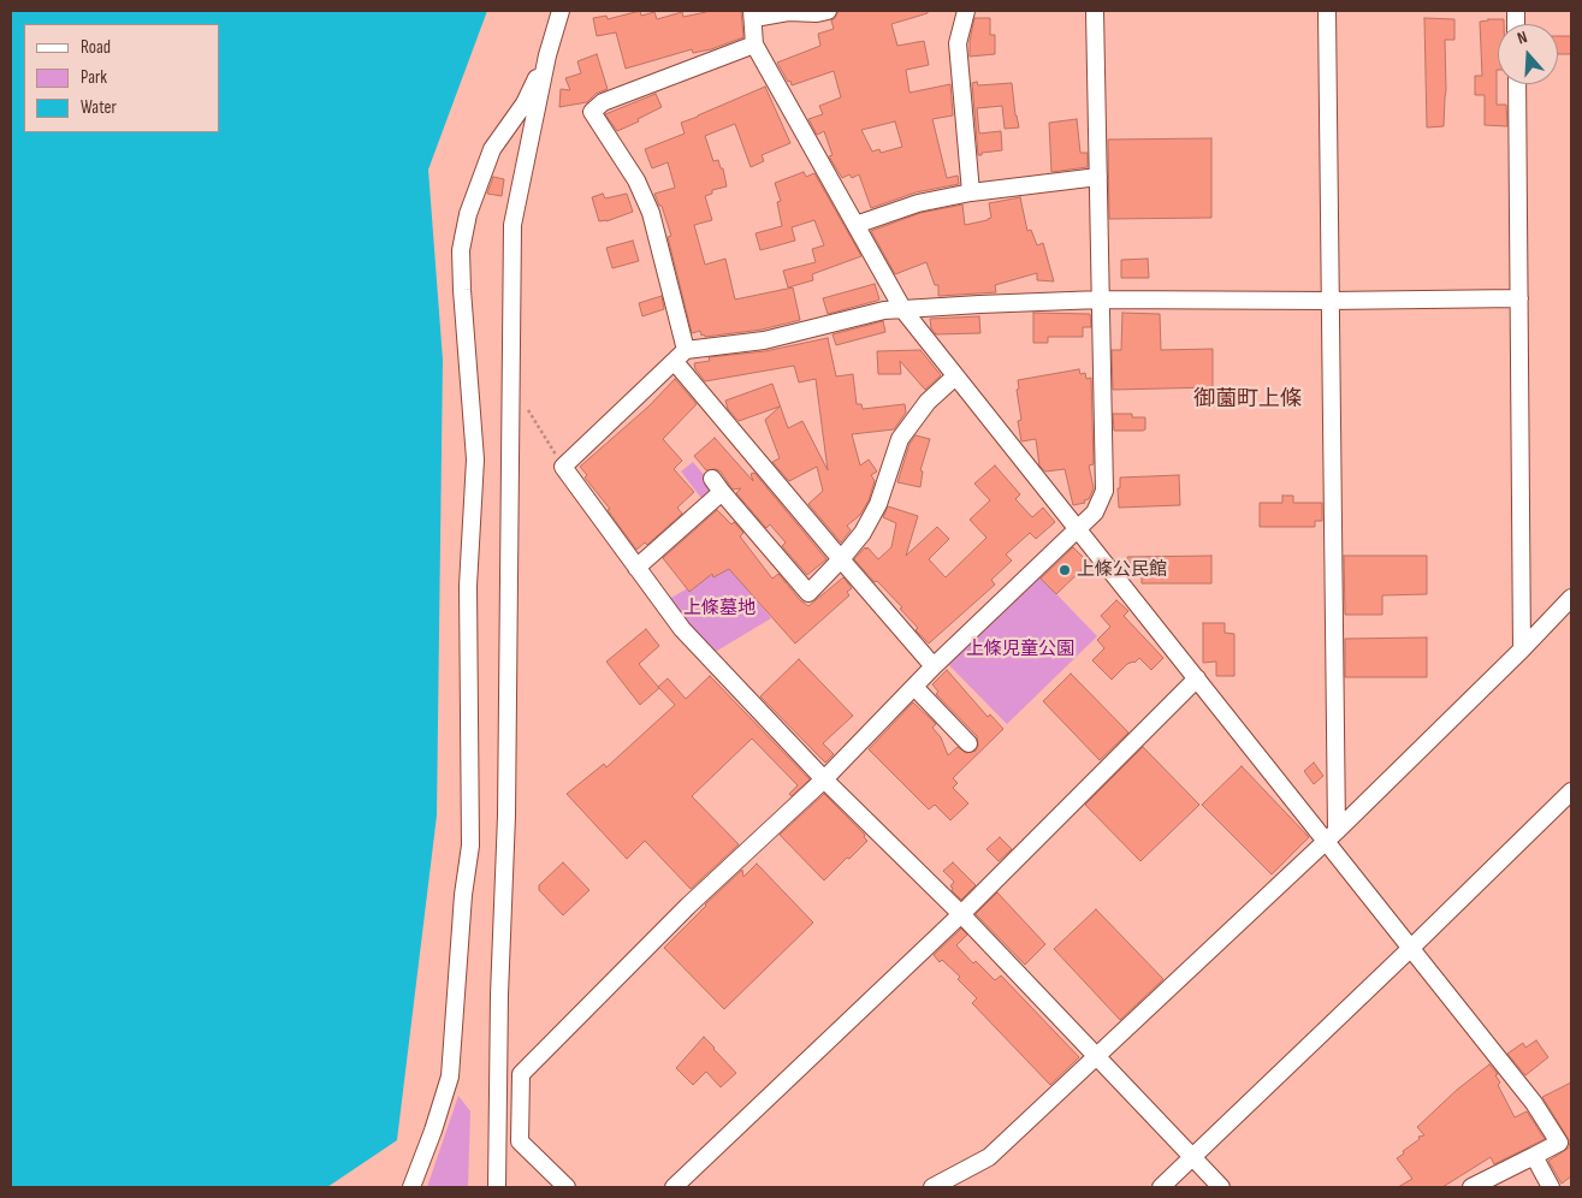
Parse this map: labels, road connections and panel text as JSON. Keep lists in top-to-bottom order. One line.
{"districts":["御薗町上條"],"parks":["上條墓地","上條児童公園"],"places":["上條公民館"],"legend":["Road","Park","Water"],"north":"top"}
